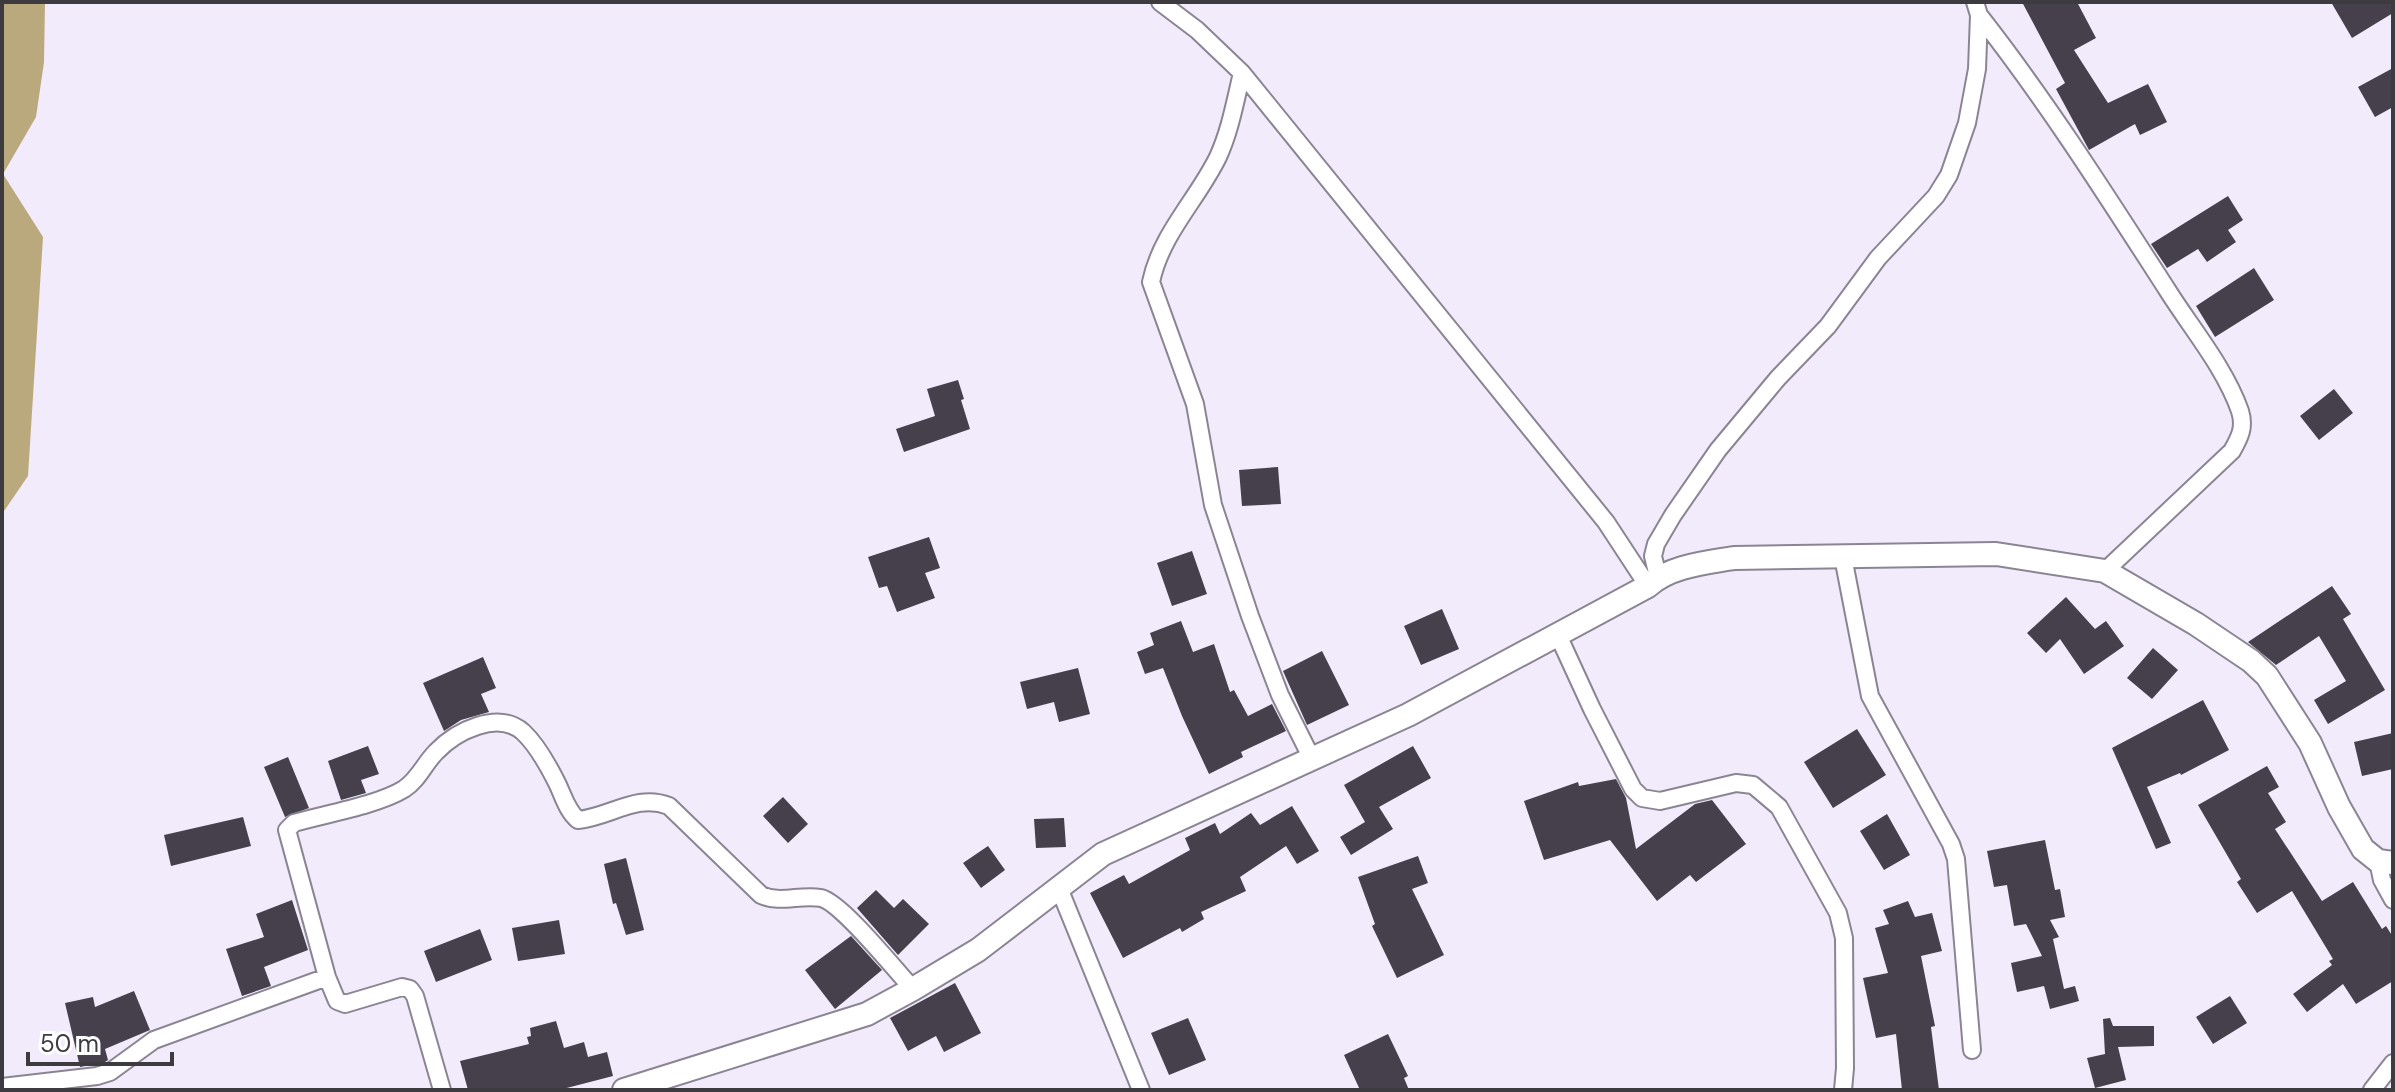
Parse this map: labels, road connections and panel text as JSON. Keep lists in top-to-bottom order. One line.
{"scale_bar":"50 m"}
